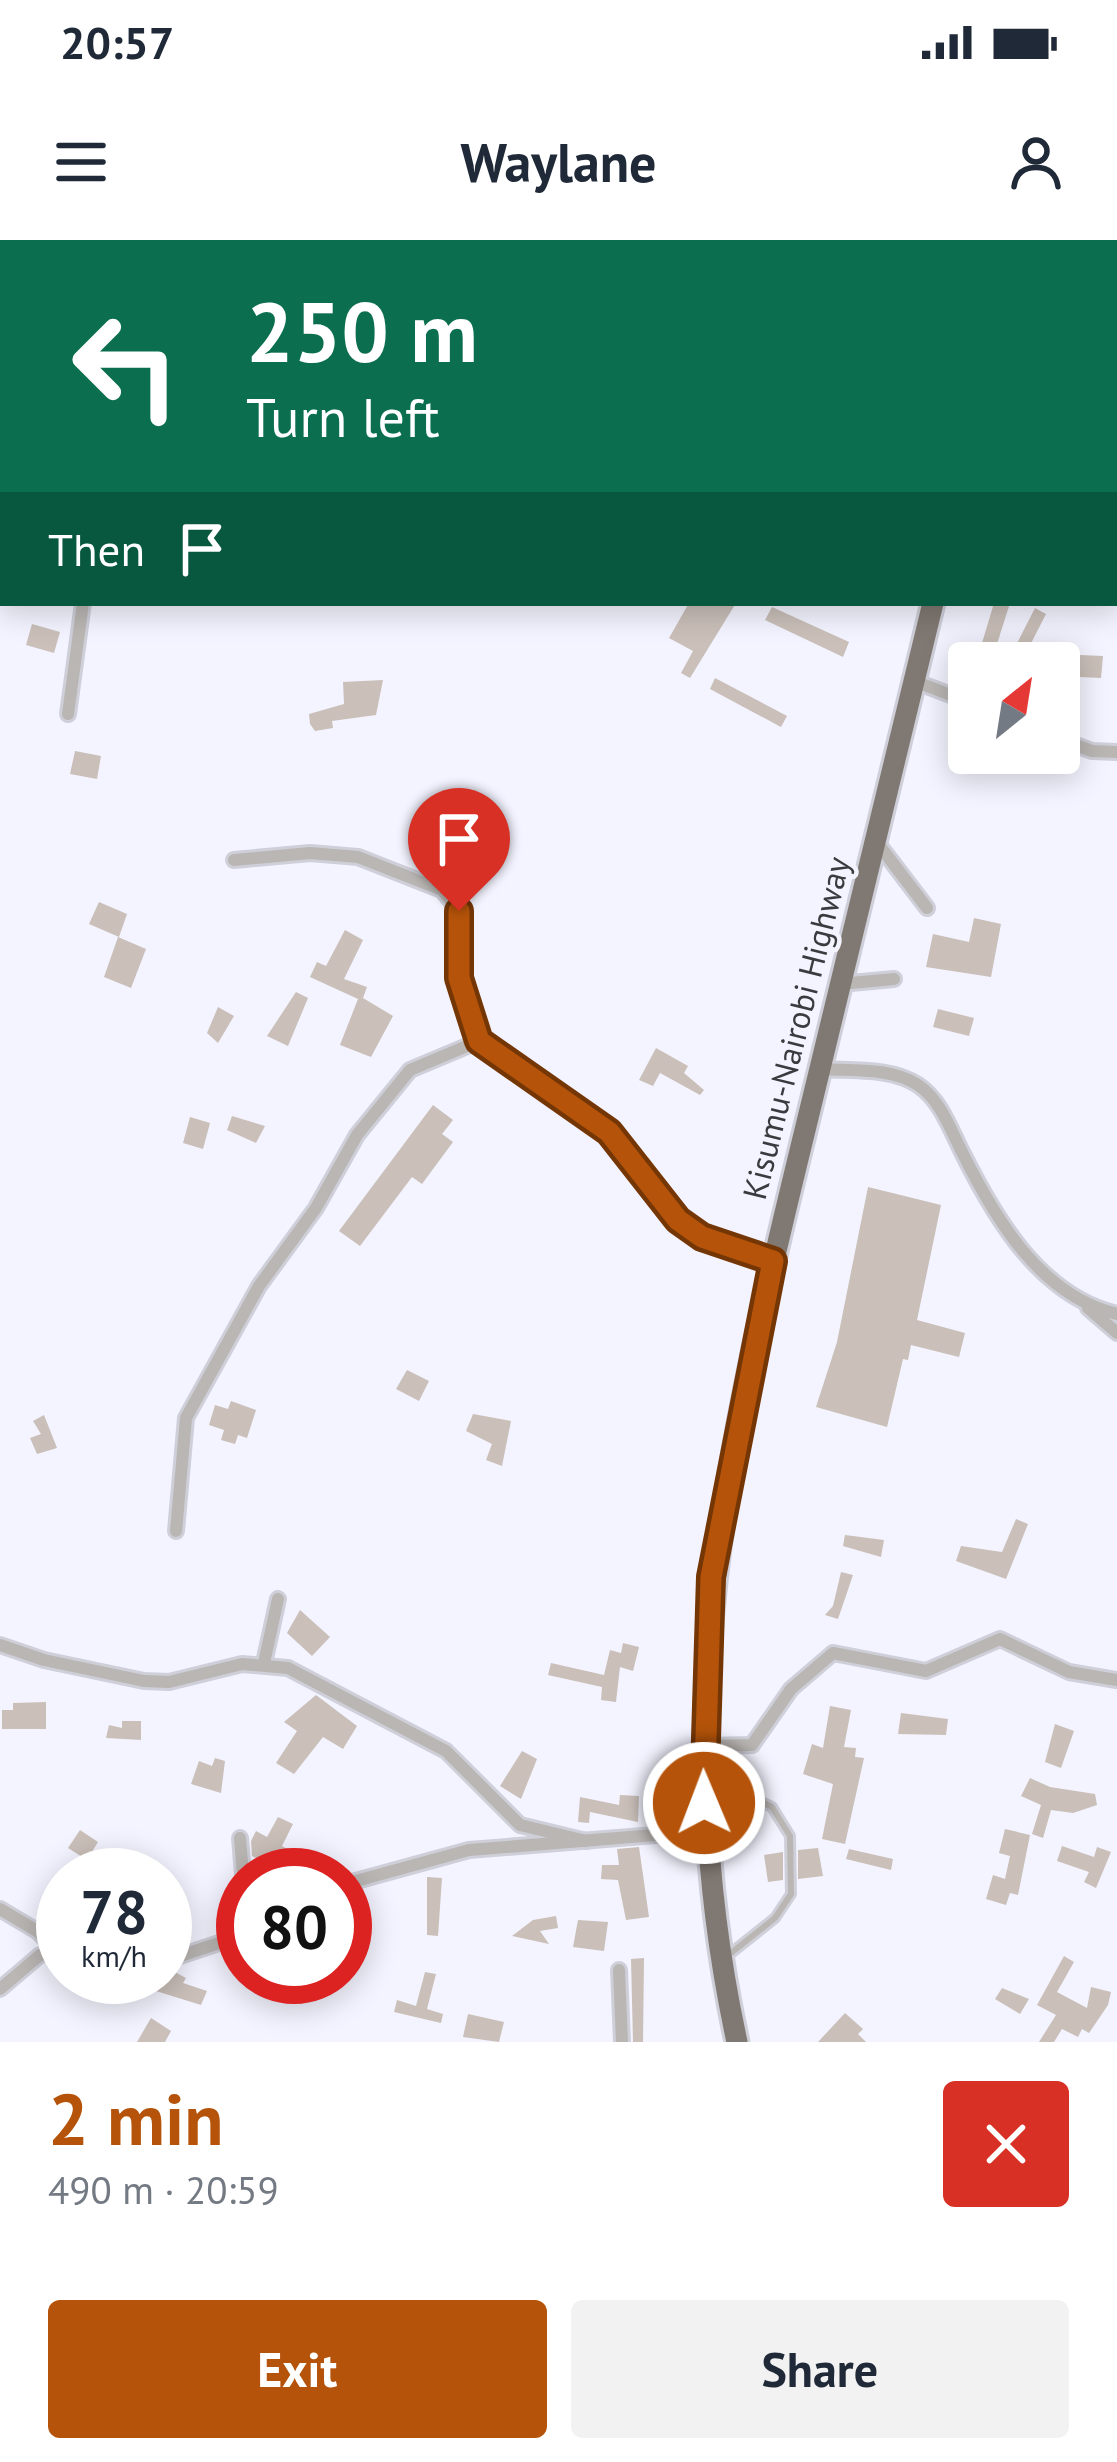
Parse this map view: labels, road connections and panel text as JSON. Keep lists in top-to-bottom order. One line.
{"streets":{"highway":["Kisumu-Nairobi Highway"]},"north":"top right","page":{"status":"20:57","header":"Waylane","turn":["250 m","Turn left"],"then":"Then","speed":"78 km/h","limit":"80","heading":["2 min","490 m · 20:59"],"buttons":["Exit","Share"]}}
